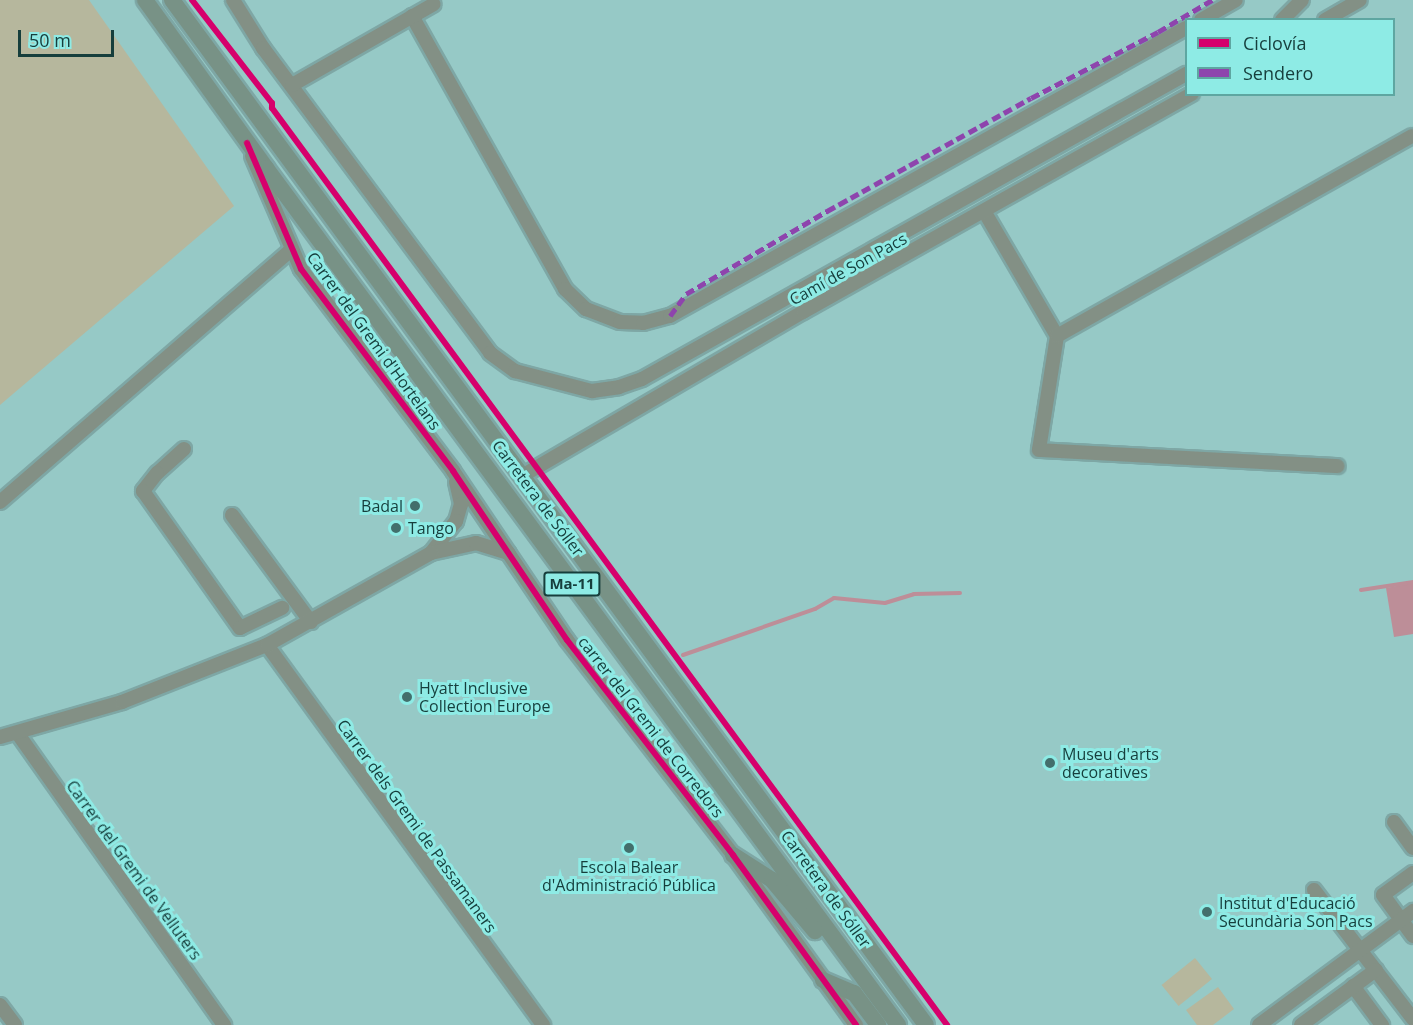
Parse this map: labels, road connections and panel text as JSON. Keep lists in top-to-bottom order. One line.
{"streets":{"main road":["Carretera de Sóller","Ma-11"],"street":["Camí de Son Pacs","Carrer del Gremi d'Hortelans","carrer del Gremi de Corredors","Carrer dels Gremi de Passamaners","Carrer del Gremi de Velluters"]},"crossings":[["Camí de Son Pacs","Carretera de Sóller"],["Carrer del Gremi d'Hortelans","Carretera de Sóller"],["Carrer del Gremi d'Hortelans","carrer del Gremi de Corredors"]],"places":["Badal","Tango","Hyatt Inclusive Collection Europe","Museu d'arts decoratives","Escola Balear d'Administració Pública","Institut d'Educació Secundària Son Pacs"],"legend":["Ciclovía","Sendero"],"scale_bar":"50 m"}
